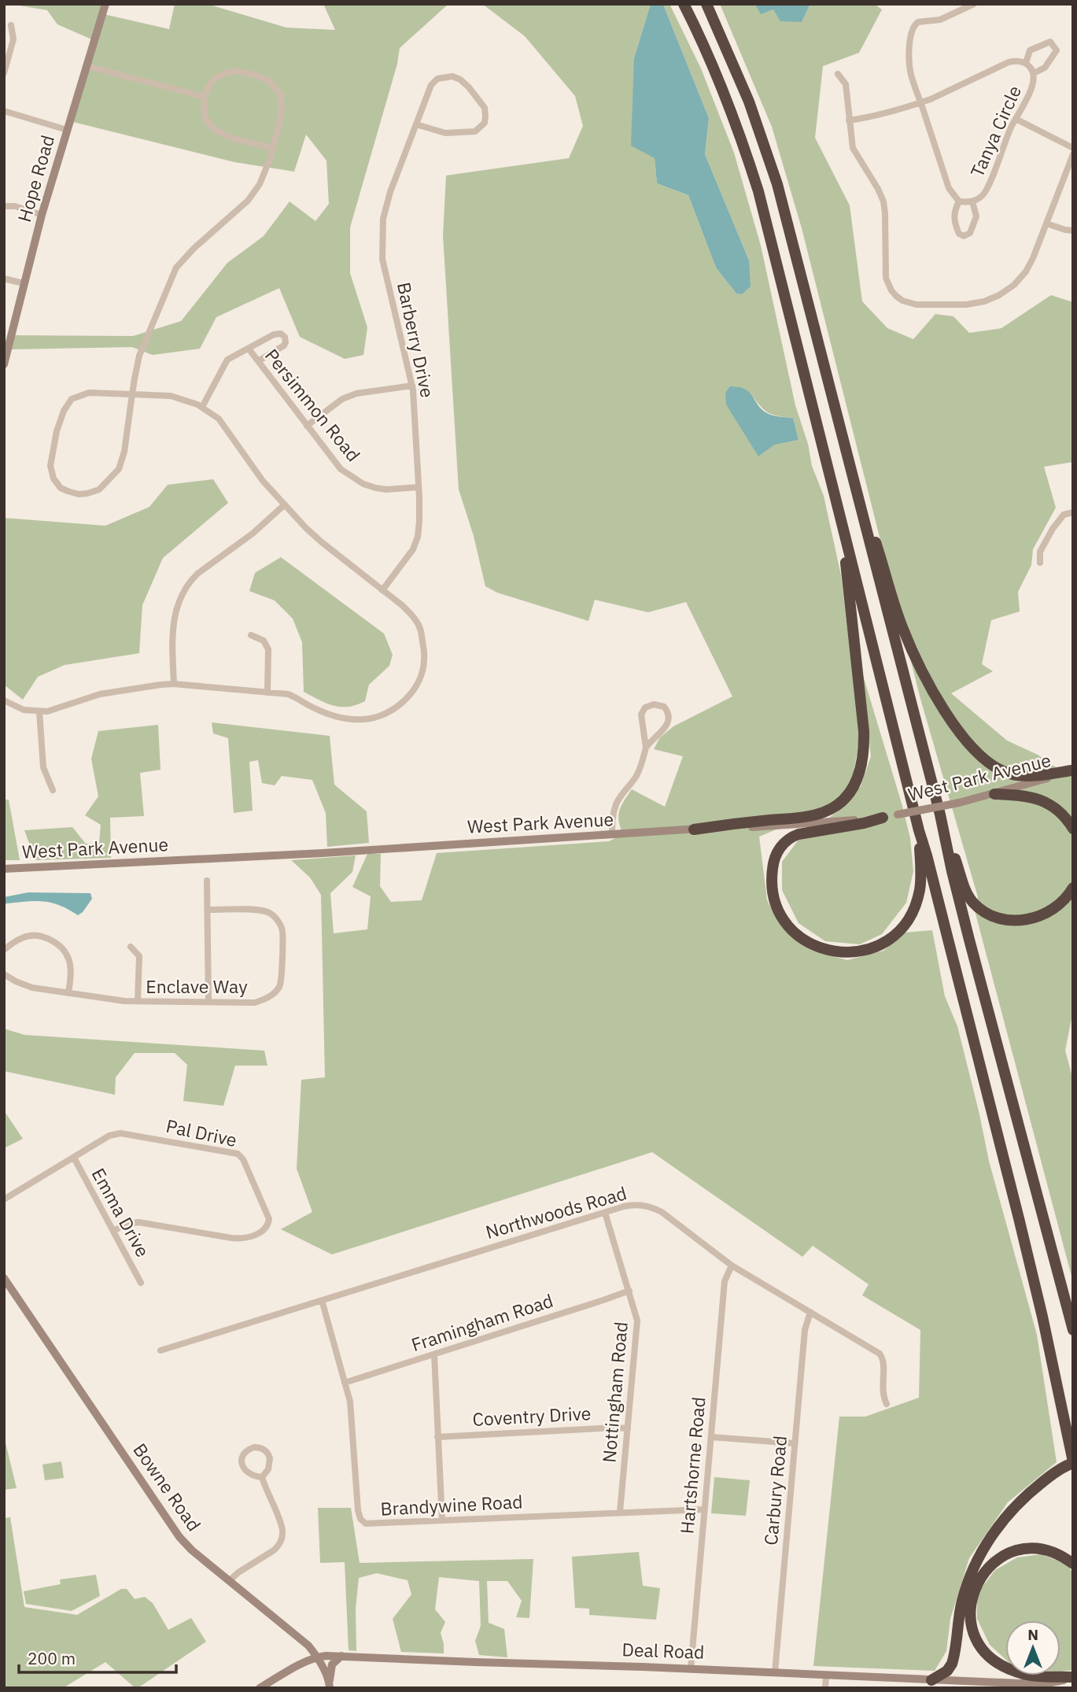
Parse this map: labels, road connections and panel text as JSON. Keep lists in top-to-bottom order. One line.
{"streets":{"street":["Tanya Circle","Hope Road","Barberry Drive","Persimmon Road","West Park Avenue","Enclave Way","Pal Drive","Emma Drive","Northwoods Road","Framingham Road","Nottingham Road","Coventry Drive","Hartshorne Road","Bowne Road","Carbury Road","Brandywine Road","Deal Road"]},"crossings":[["Barberry Drive","Persimmon Road"],["Pal Drive","Emma Drive"],["Northwoods Road","Nottingham Road"],["Northwoods Road","Hartshorne Road"],["Northwoods Road","Carbury Road"],["Northwoods Road","Brandywine Road"],["Framingham Road","Nottingham Road"],["Framingham Road","Brandywine Road"],["Nottingham Road","Coventry Drive"],["Nottingham Road","Brandywine Road"],["Hartshorne Road","Brandywine Road"],["Hartshorne Road","Deal Road"],["Bowne Road","Deal Road"],["Carbury Road","Deal Road"]],"scale_bar":"200 m","north":"top"}
